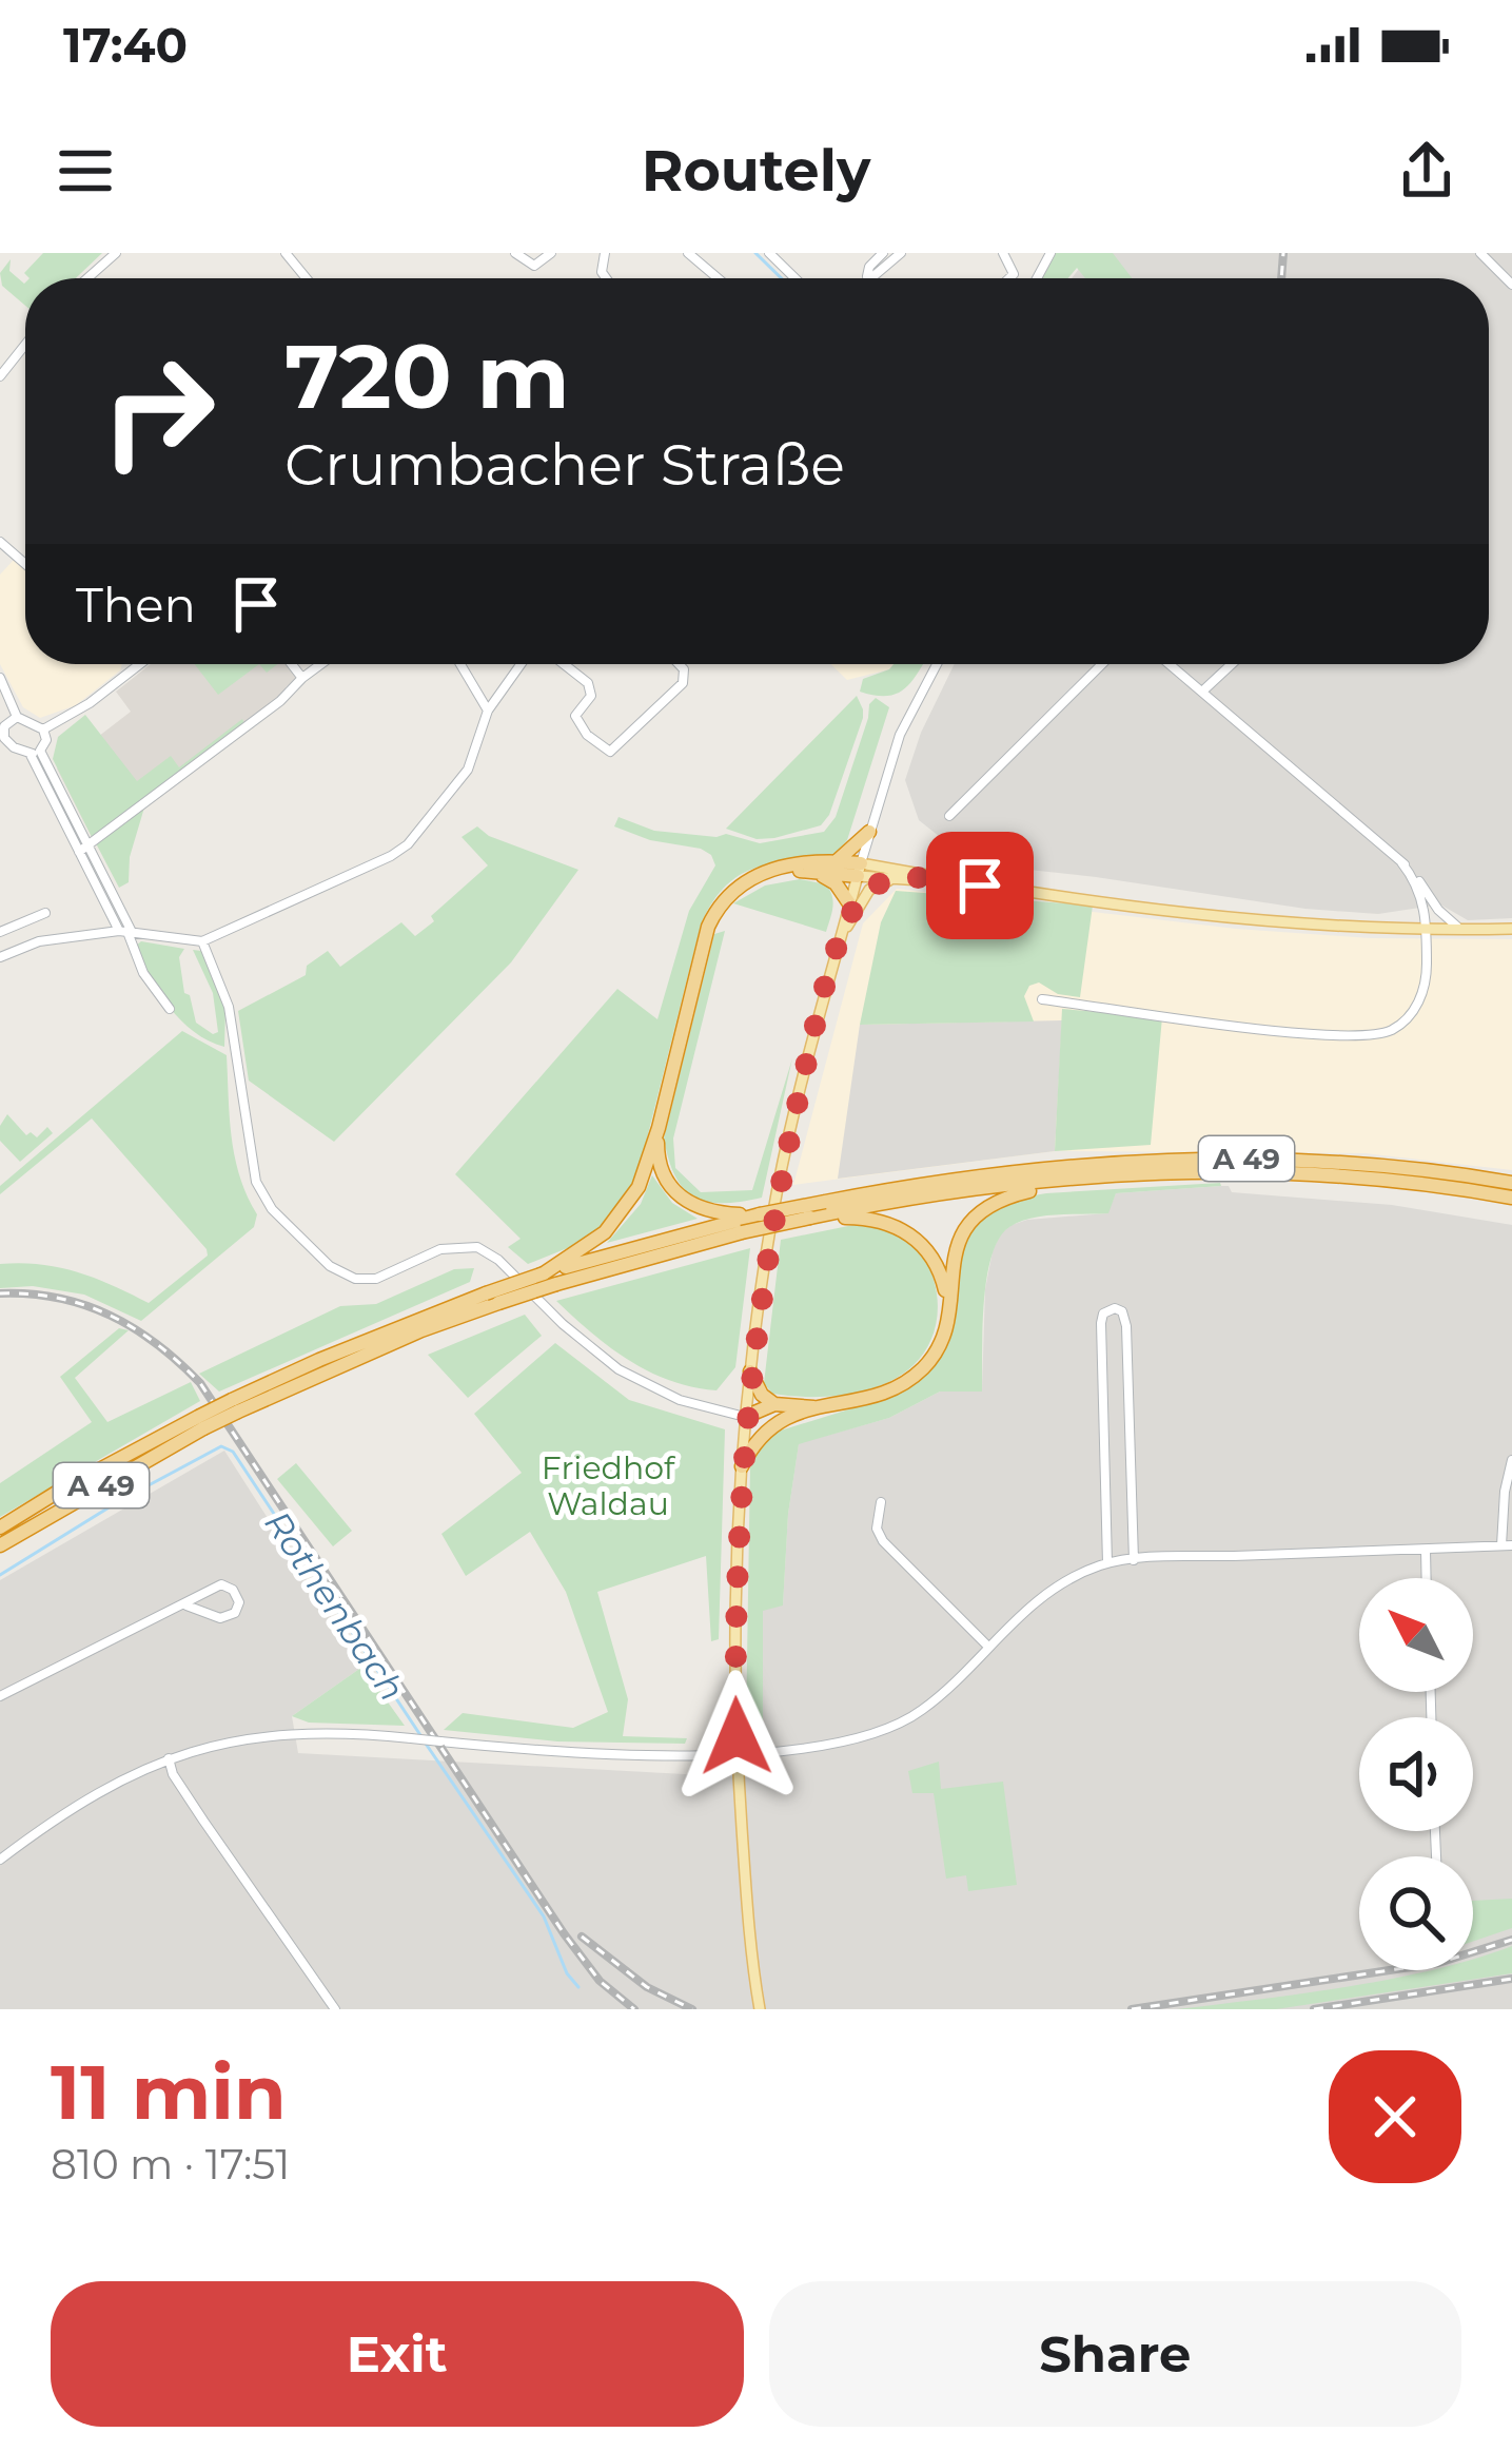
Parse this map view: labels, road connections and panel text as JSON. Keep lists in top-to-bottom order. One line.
{"streets":{"highway":["A 49"]},"water":["Rothenbach"],"parks":["Friedhof Waldau"],"north":"top left","page":{"status":"17:40","header":"Routely","turn":["720 m","Crumbacher Straße"],"then":"Then","heading":["11 min","810 m · 17:51"],"buttons":["Exit","Share"]}}
